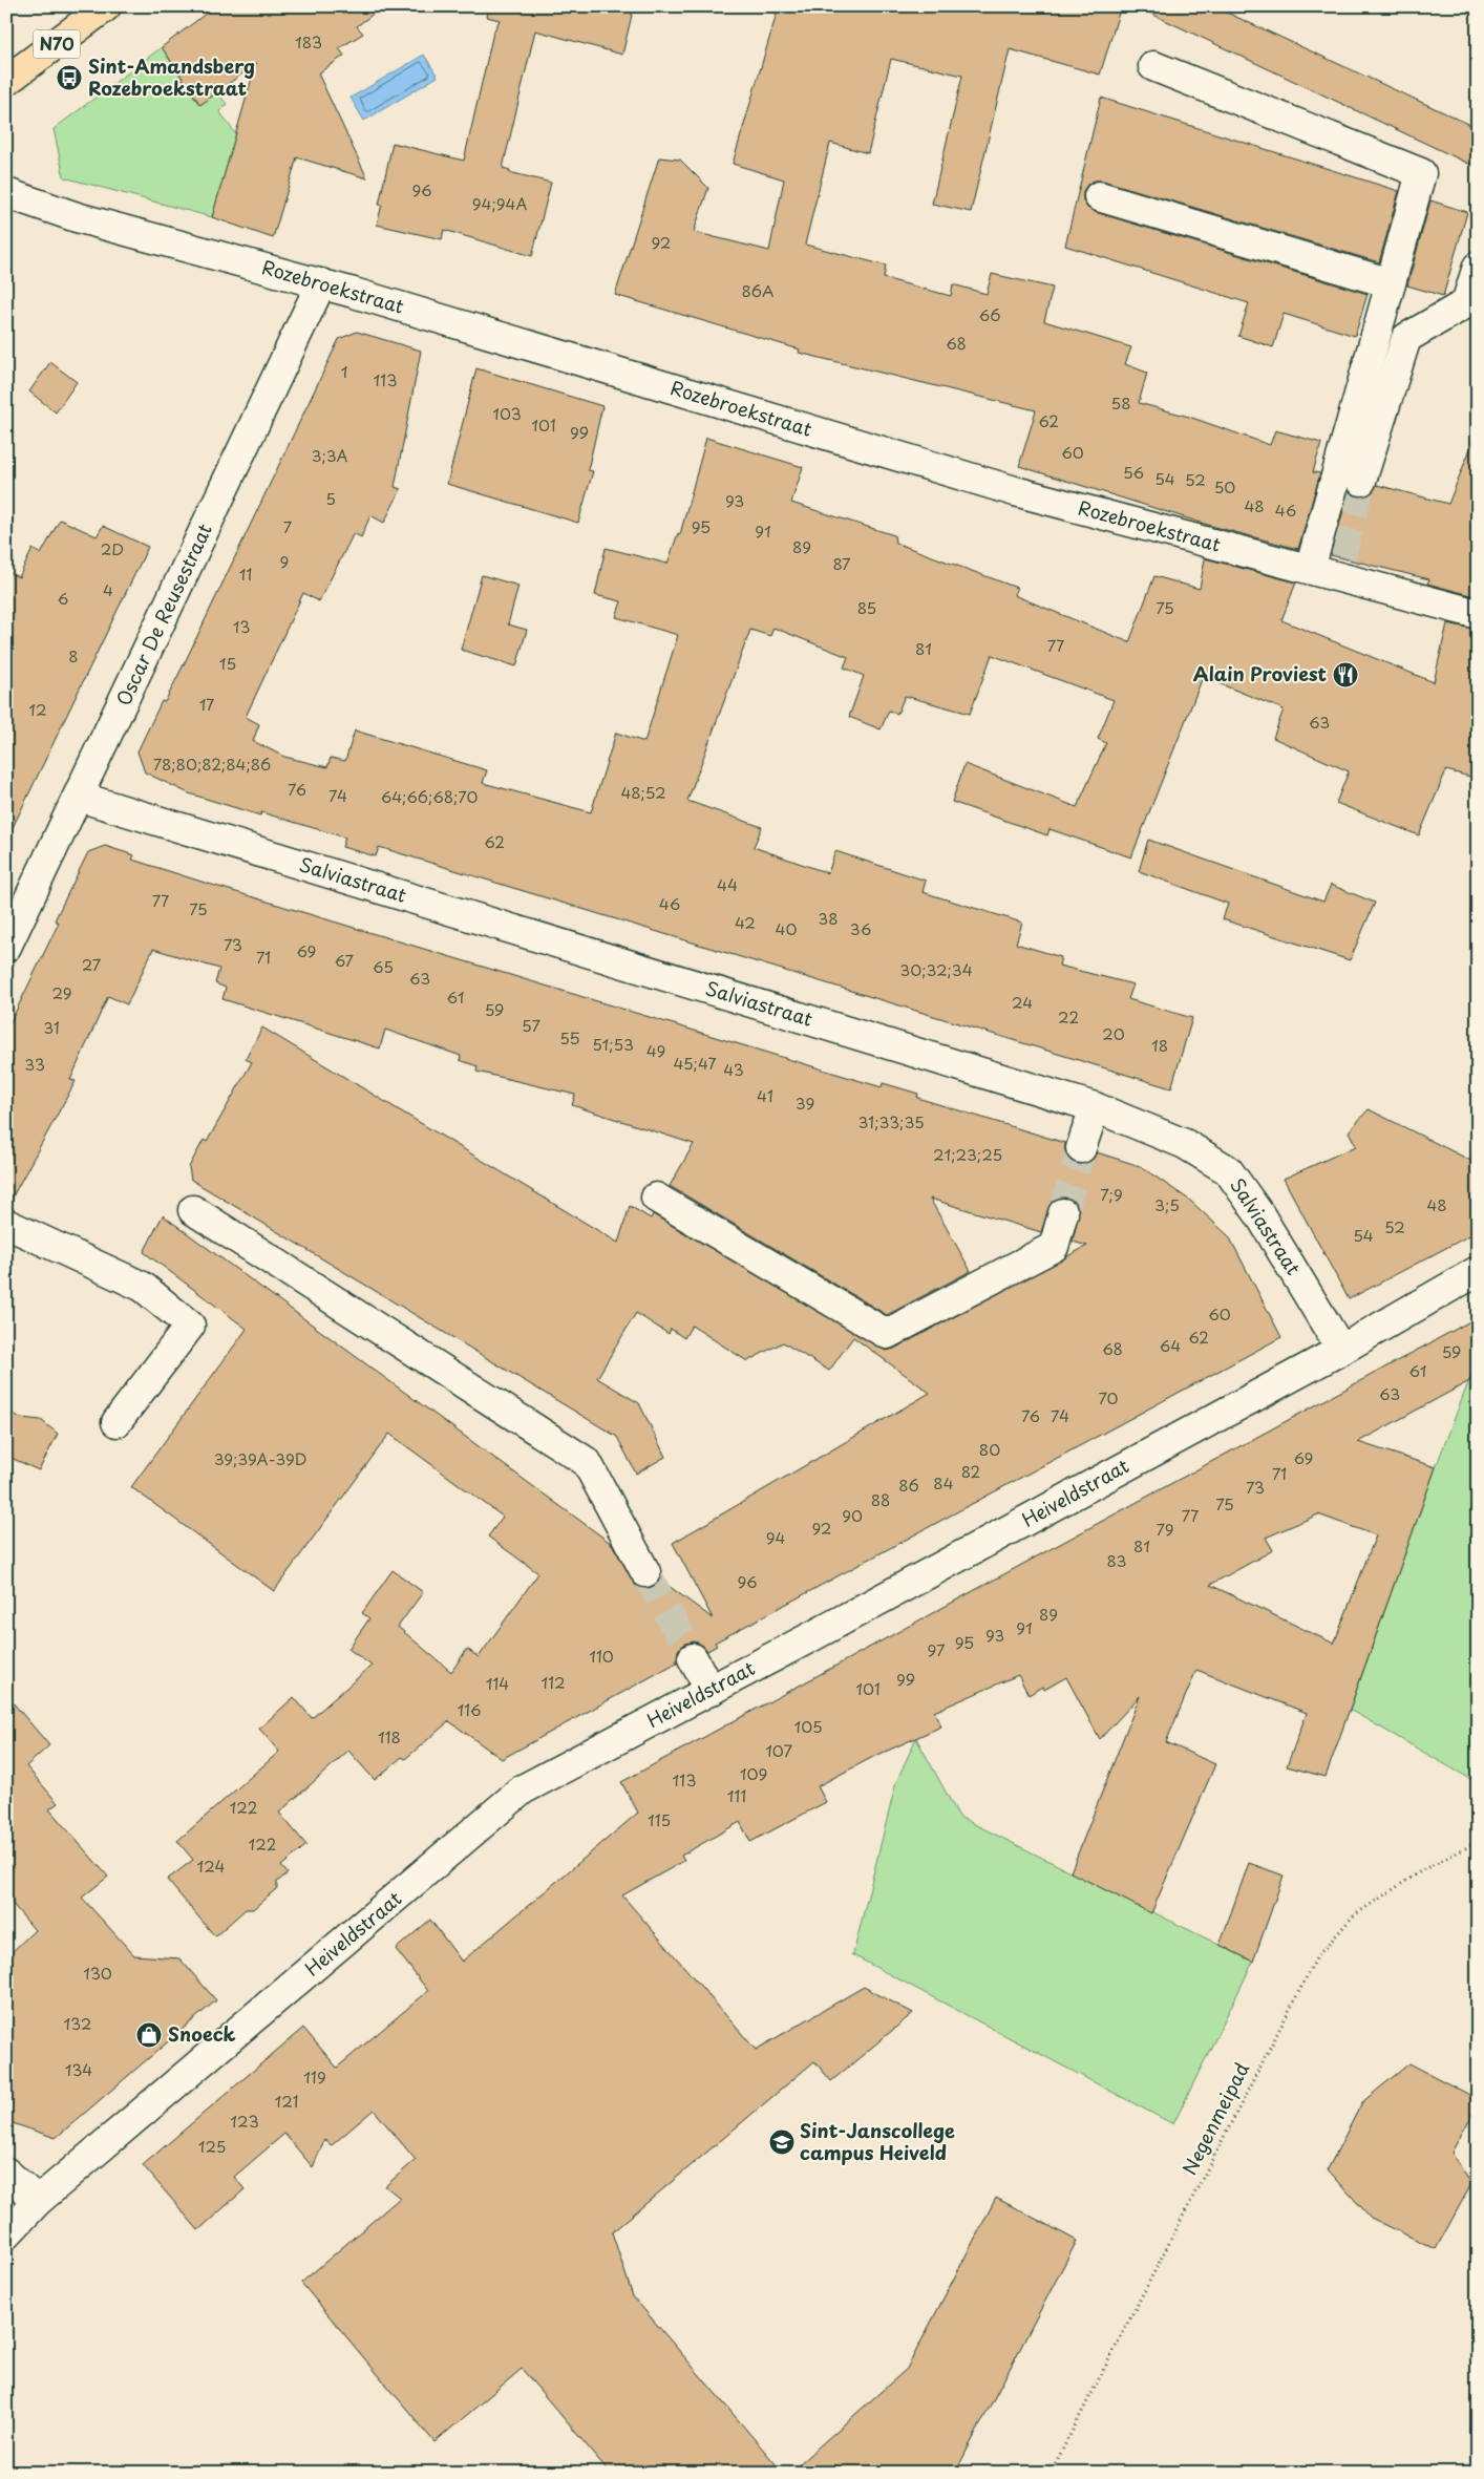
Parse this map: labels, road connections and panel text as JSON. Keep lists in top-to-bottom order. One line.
{"streets":{"main road":["N70"],"street":["Rozebroekstraat","Oscar De Reusestraat","Salviastraat","Heiveldstraat"],"path":["Negenmeipad"]},"crossings":[["Rozebroekstraat","Oscar De Reusestraat"],["Oscar De Reusestraat","Salviastraat"],["Salviastraat","Heiveldstraat"]],"places":{"bus stop":["Sint-Amandsberg Rozebroekstraat"],"restaurant":["Alain Proviest"],"shop":["Snoeck"],"school or university":["Sint-Janscollege campus Heiveld"]},"house_numbers":["183","96","94;94A","92","86A","66","68","1","113","58","103","62","101","99","60","3;3A","56","54","52","50","5","93","48","46","7","95","91","89","2D","9","87","11","4","6","85","75","13","77","81","8","15","17","12","63","78;80;82;84;86","76","48;52","74","64;66;68;70","62","44","77","46","75","38","42","40","36","73","69","71","67","27","65","30;32;34","63","29","61","24","59","22","57","31","20","55","51;53","18","49","45;47","33","43","41","39","31;33;35","21;23;25","7;9","3;5","48","52","54","60","62","64","68","59","61","63","70","76","74","80","69","39;39A-39D","82","71","84","86","73","88","75","90","77","92","79","94","81","83","96","89","91","93","95","97","110","99","112","114","101","116","105","118","107","109","113","111","122","115","122","124","130","132","134","119","121","123","125"]}
